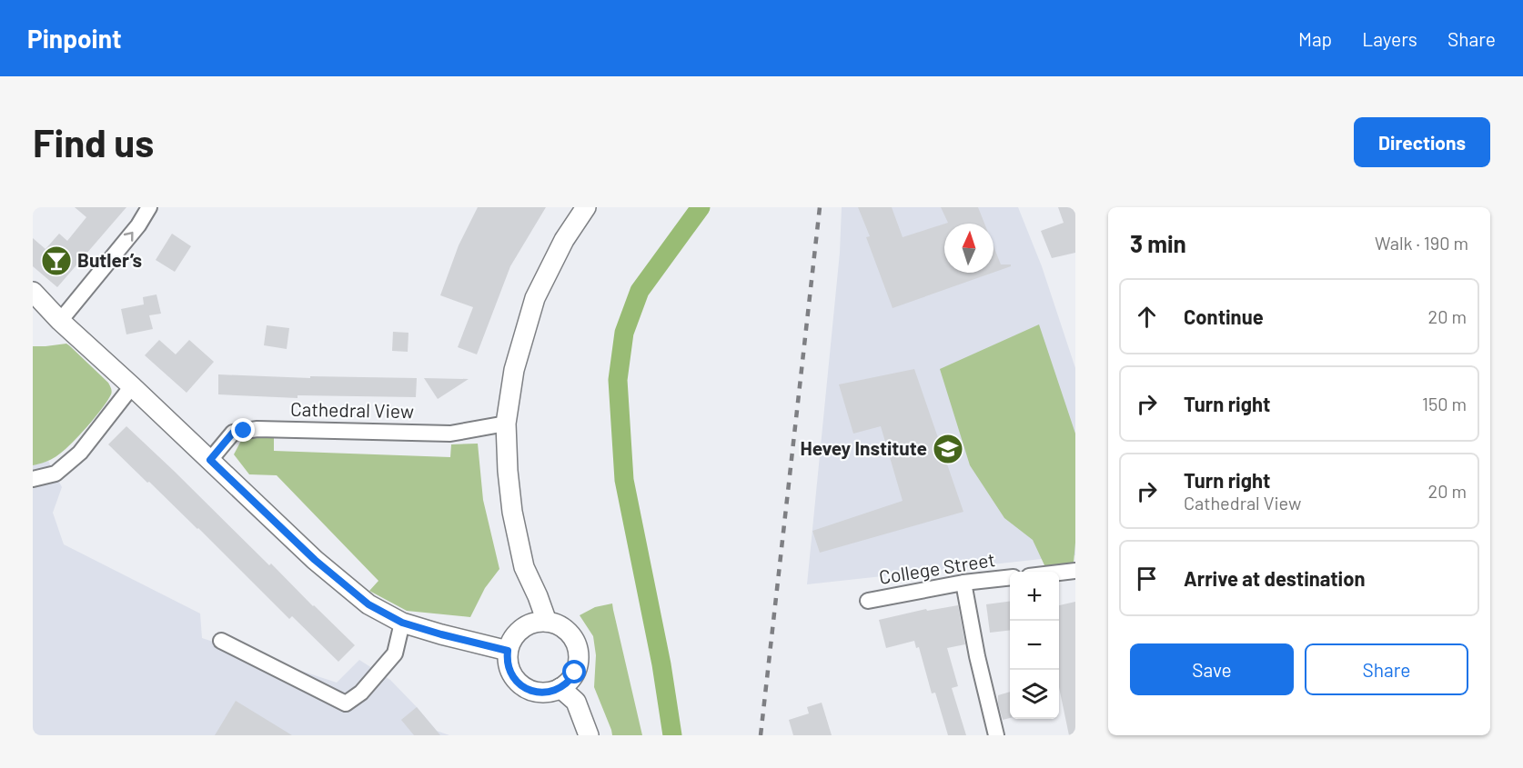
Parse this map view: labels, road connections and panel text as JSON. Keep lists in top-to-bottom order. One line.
{"streets":{"street":["Cathedral View","College Street"]},"places":{"bar":["Butler’s"],"school or university":["Hevey Institute"]},"north":"top","page":{"header":"Pinpoint","nav":["Map","Layers","Share"],"buttons":["Directions",["Save","Share"]],"title":"Find us","heading":["3 min","Walk · 190 m"],"list":[["Continue","20 m"],["Turn right","150 m"],["Turn right","Cathedral View","20 m"],"Arrive at destination"],"map_buttons":["+","−"]}}
